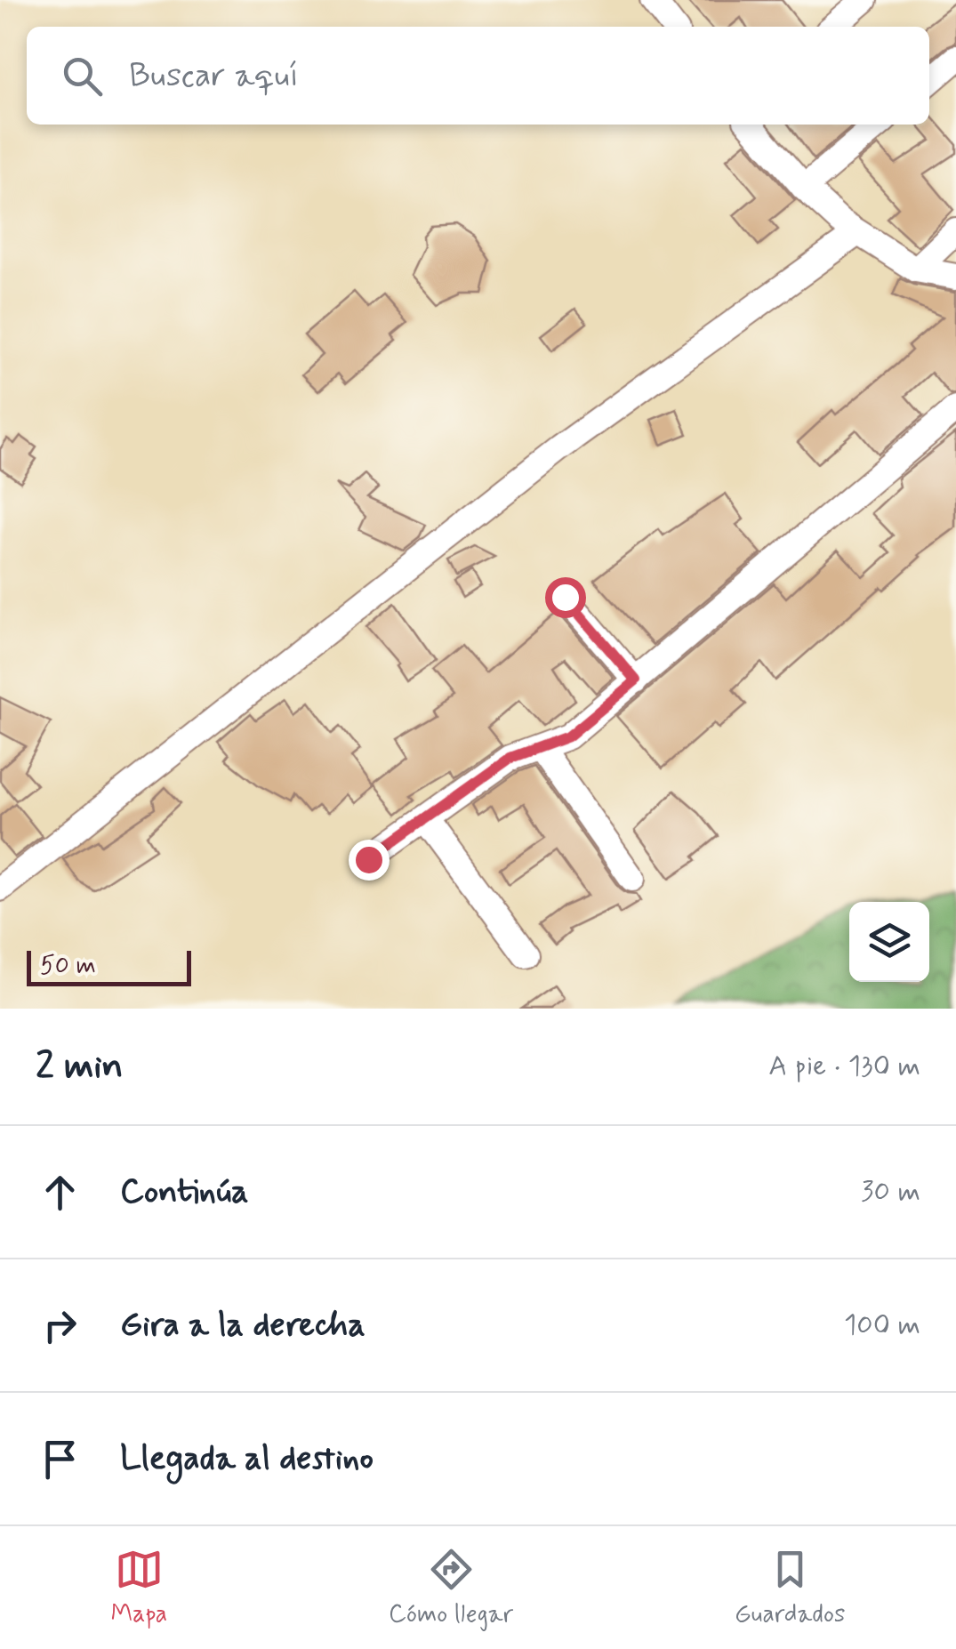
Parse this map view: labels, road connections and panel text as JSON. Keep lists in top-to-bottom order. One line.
{"scale_bar":"50 m","page":{"search":"Buscar aquí","scale":"50 m","heading":["2 min","A pie · 130 m"],"list":[["Continúa","30 m"],["Gira a la derecha","100 m"],"Llegada al destino"],"nav":["Mapa","Cómo llegar","Guardados"]}}
